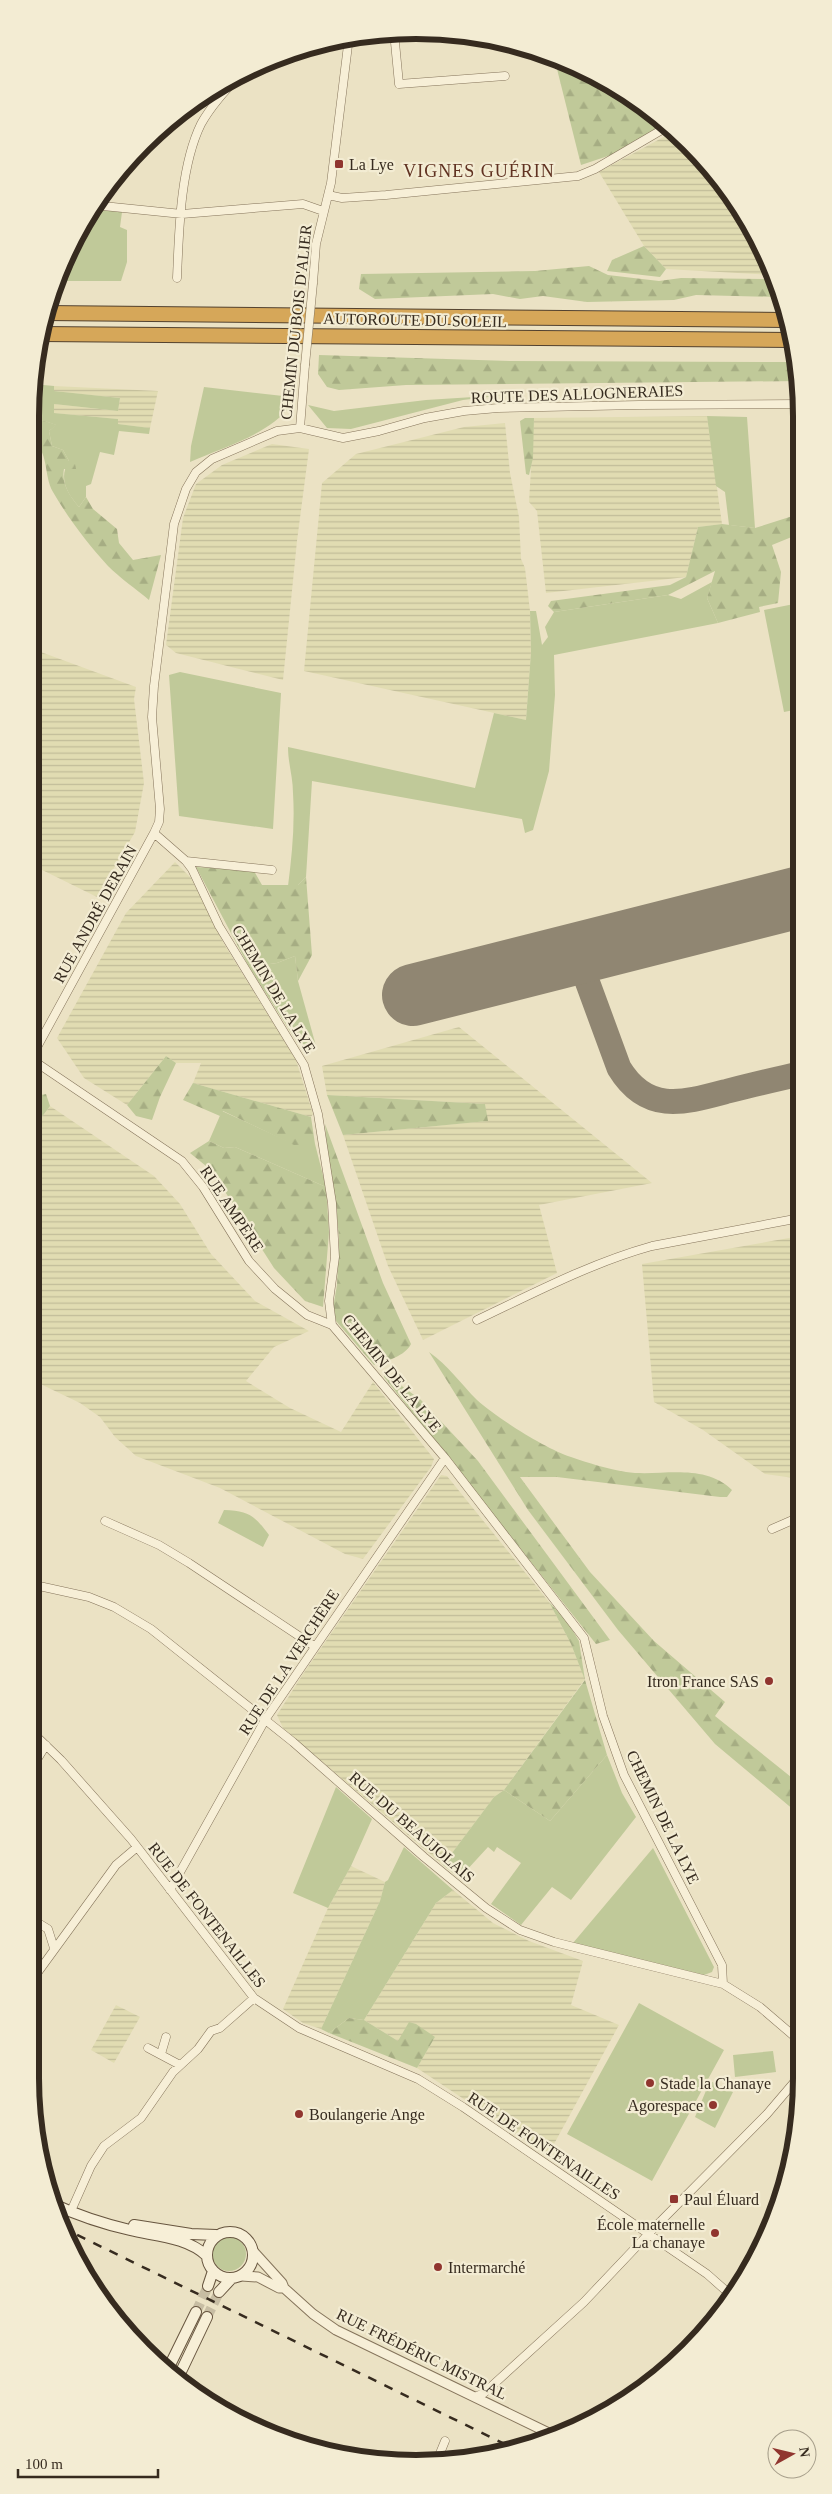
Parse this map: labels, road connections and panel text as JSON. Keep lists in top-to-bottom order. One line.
{"streets":{"highway":["AUTOROUTE DU SOLEIL"],"street":["CHEMIN DU BOIS D'ALIER","ROUTE DES ALLOGNERAIES","RUE ANDRÉ DERAIN","CHEMIN DE LA LYE","RUE AMPÈRE","RUE DE LA VERCHÈRE","RUE DU BEAUJOLAIS","RUE DE FONTENAILLES","RUE FRÉDÉRIC MISTRAL"]},"crossings":[["CHEMIN DU BOIS D'ALIER","ROUTE DES ALLOGNERAIES"],["CHEMIN DU BOIS D'ALIER","RUE ANDRÉ DERAIN"],["CHEMIN DU BOIS D'ALIER","CHEMIN DE LA LYE"],["RUE ANDRÉ DERAIN","CHEMIN DE LA LYE"],["CHEMIN DE LA LYE","RUE AMPÈRE"],["CHEMIN DE LA LYE","RUE DE LA VERCHÈRE"],["CHEMIN DE LA LYE","RUE DU BEAUJOLAIS"],["RUE DE LA VERCHÈRE","RUE DU BEAUJOLAIS"],["RUE DE LA VERCHÈRE","RUE DE FONTENAILLES"]],"districts":["VIGNES GUÉRIN"],"places":{"transit":["La Lye","Paul Éluard"],"other":["Itron France SAS","Stade la Chanaye","Agorespace","Boulangerie Ange","École maternelle La chanaye","Intermarché"]},"scale_bar":"100 m","north":"right"}
